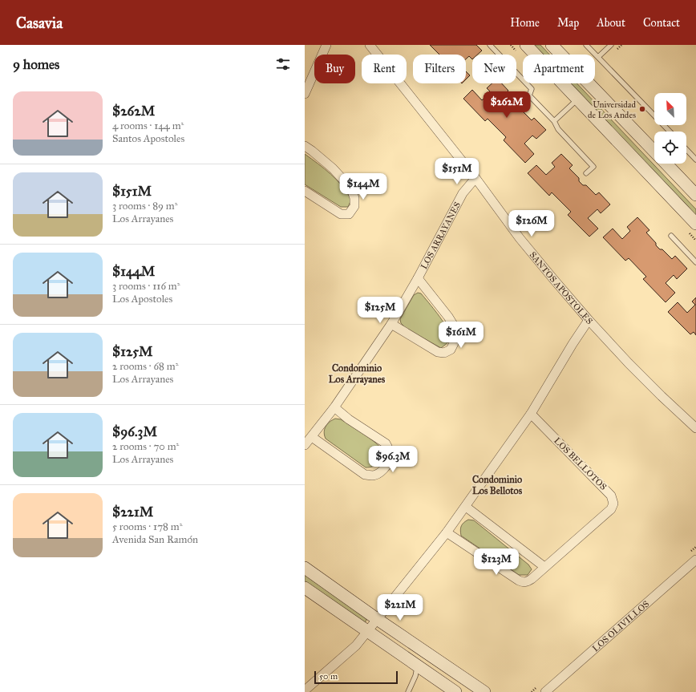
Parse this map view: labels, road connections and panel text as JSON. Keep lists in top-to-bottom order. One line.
{"streets":{"street":["LOS ARRAYANES","SANTOS APOSTOLES","LOS BELLOTOS","LOS OLIVILLOS"]},"crossings":[["LOS ARRAYANES","SANTOS APOSTOLES"]],"districts":["Condominio Los Arrayanes","Condominio Los Bellotos"],"places":["Universidad de Los Andes"],"scale_bar":"50 m","north":"top left","page":{"header":"Casavia","nav":["Home","Map","About","Contact"],"heading":"9 homes","chip":["Buy","Rent","Filters","New","Apartment"],"list":[{"name":"$262M","note":"4 rooms · 144 m² · Santos Apostoles"},{"name":"$151M","note":"3 rooms · 89 m² · Los Arrayanes"},{"name":"$144M","note":"3 rooms · 116 m² · Los Apostoles"},{"name":"$125M","note":"2 rooms · 68 m² · Los Arrayanes"},{"name":"$96.3M","note":"2 rooms · 70 m² · Los Arrayanes"},{"name":"$221M","note":"5 rooms · 178 m² · Avenida San Ramón"}],"price":["$262M","$151M","$144M","$126M","$125M","$161M","$96.3M","$123M","$221M"],"scale":"50 m"}}
